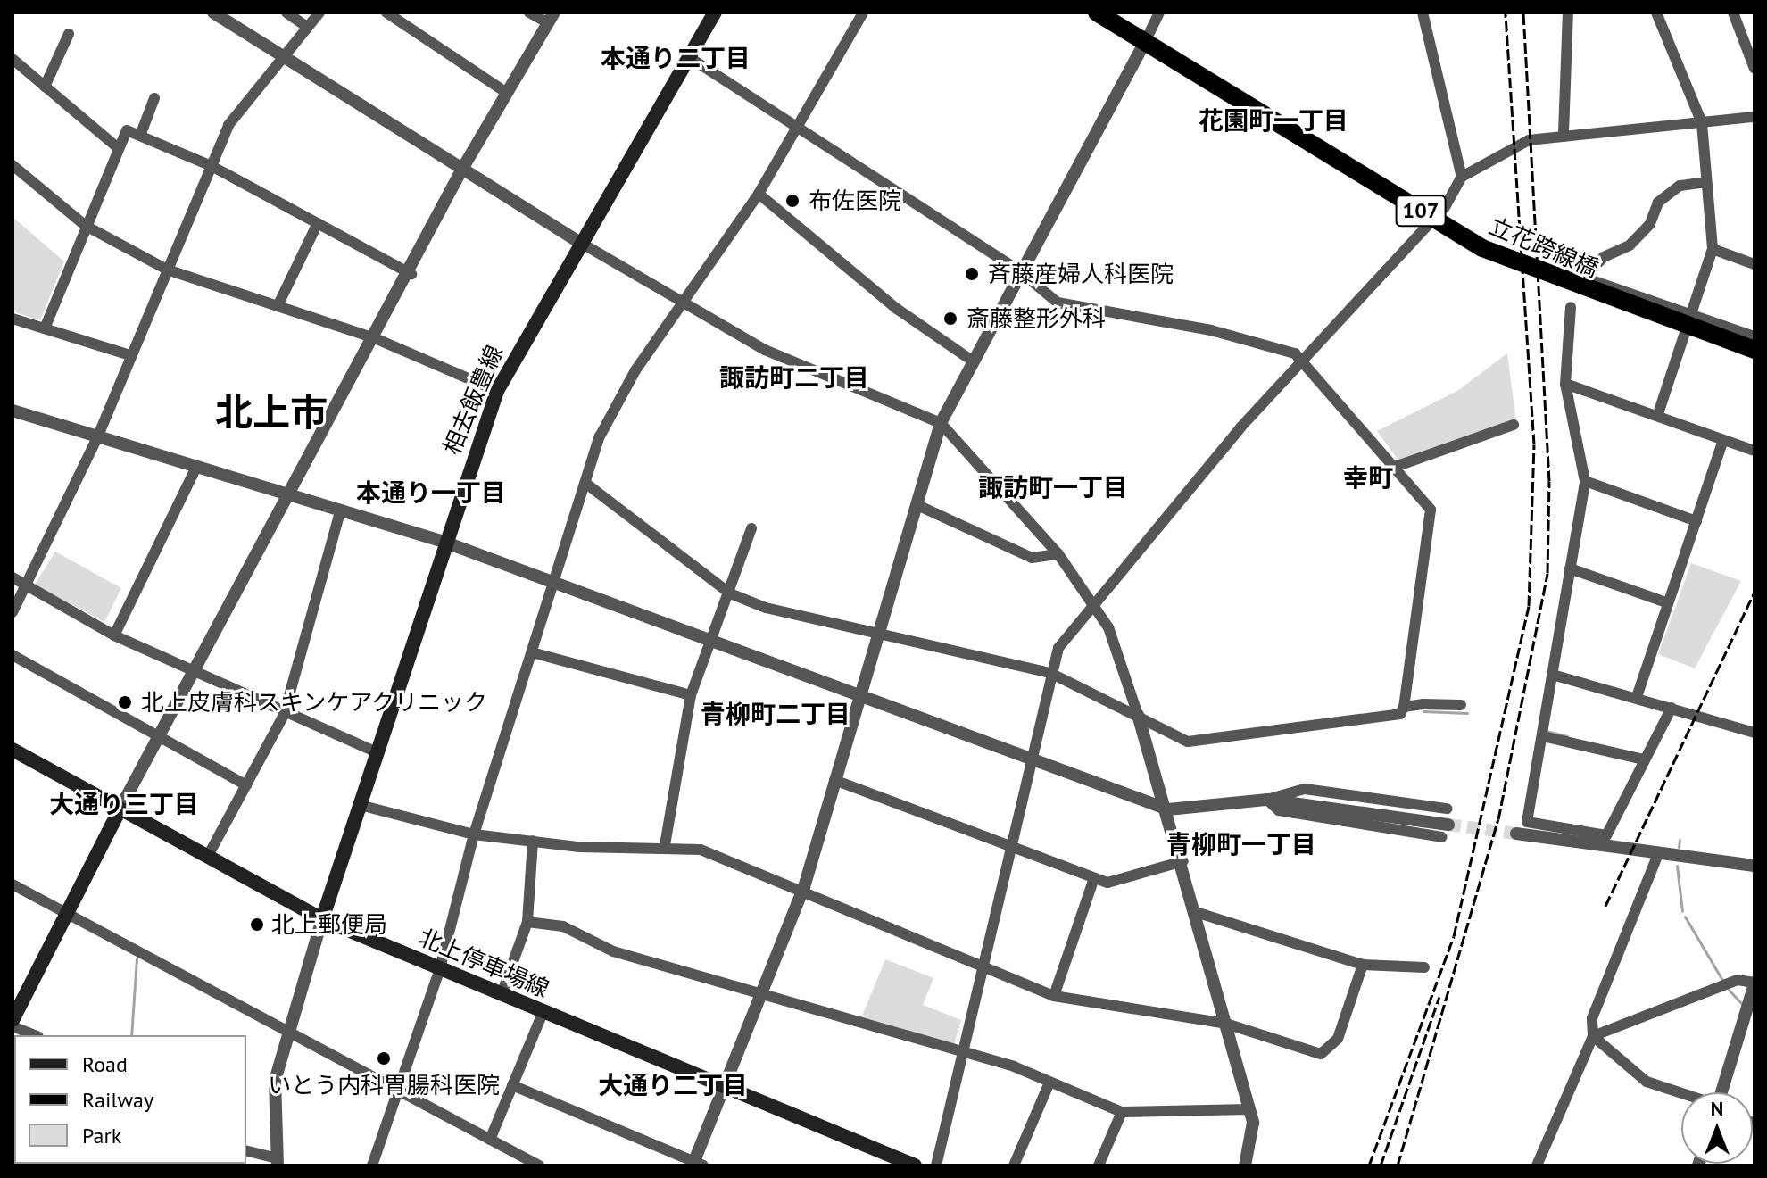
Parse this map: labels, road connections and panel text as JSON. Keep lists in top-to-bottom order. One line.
{"streets":{"highway":["107","立花跨線橋"],"main road":["相去飯豊線","北上停車場線"]},"crossings":[["107","立花跨線橋"],["相去飯豊線","北上停車場線"]],"districts":["本通り二丁目","花園町一丁目","諏訪町二丁目","北上市","幸町","諏訪町一丁目","本通り一丁目","青柳町二丁目","大通り三丁目","青柳町一丁目","大通り二丁目"],"places":["布佐医院","斉藤産婦人科医院","斎藤整形外科","北上皮膚科スキンケアクリニック","北上郵便局","いとう内科胃腸科医院"],"legend":["Road","Railway","Park"],"north":"top"}
